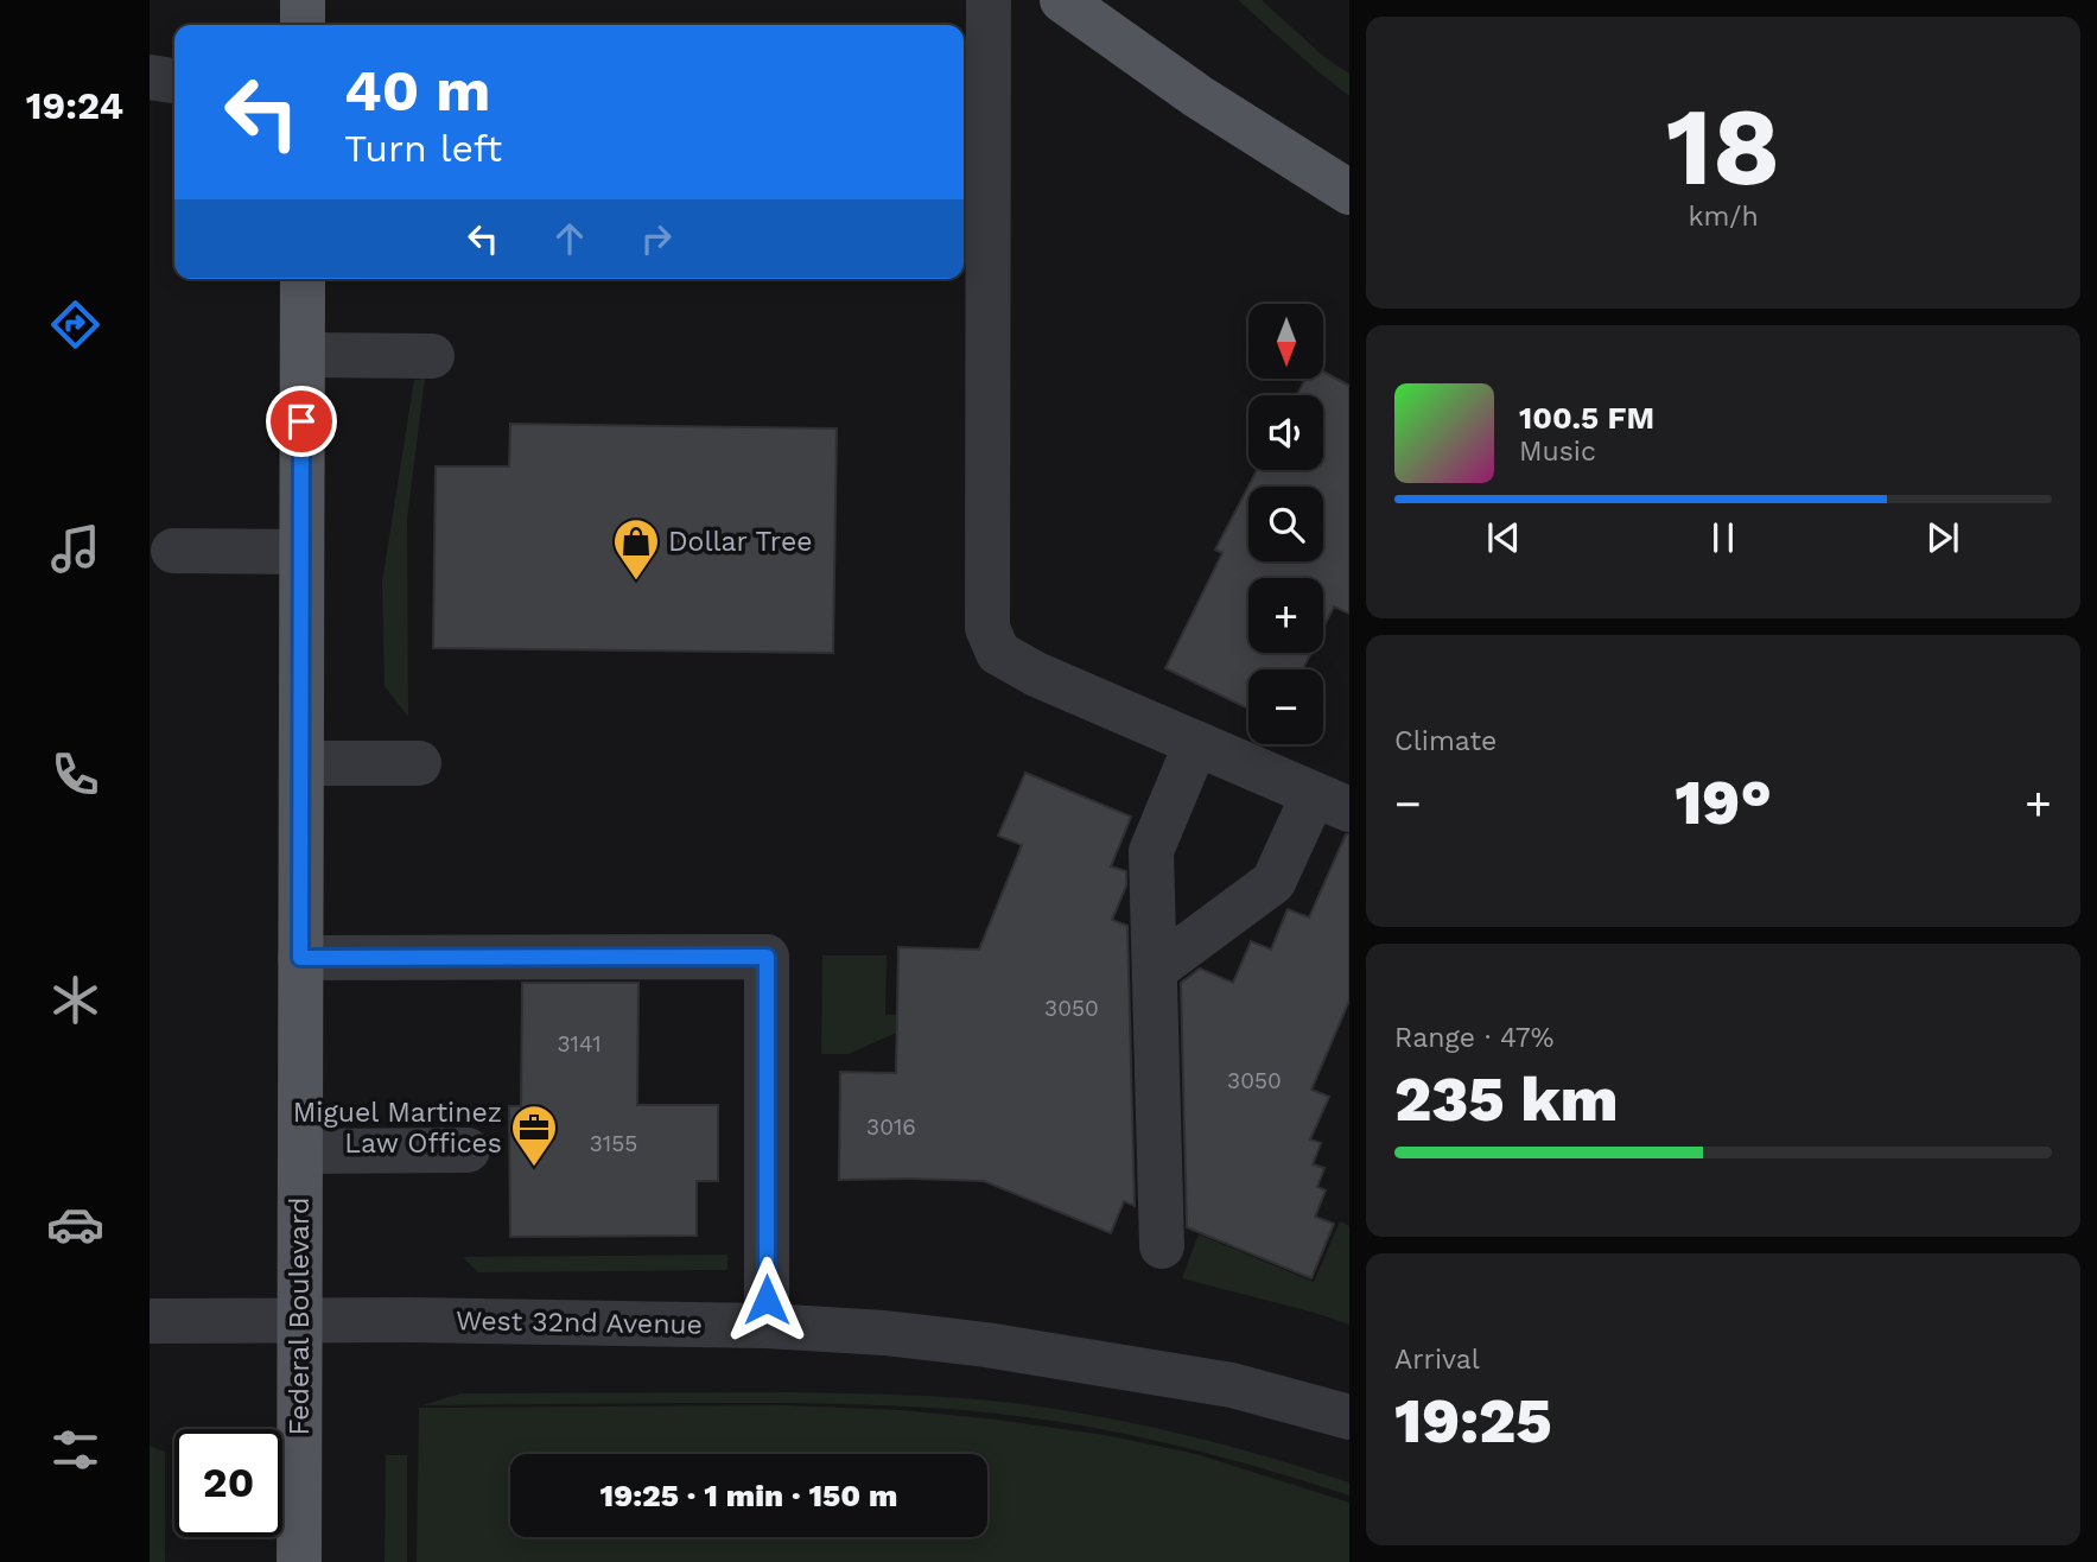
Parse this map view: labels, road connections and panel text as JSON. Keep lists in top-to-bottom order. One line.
{"streets":{"main road":["Federal Boulevard"],"street":["West 32nd Avenue"]},"crossings":[["Federal Boulevard","West 32nd Avenue"]],"places":{"shop":["Dollar Tree"],"office":["Miguel Martinez Law Offices"]},"house_numbers":["3050","3141","3050","3016","3155"],"north":"bottom","page":{"tabs":"19:24","tile":[["18","km/h"],"Climate",["Range · 47%","235 km"],["Arrival","19:25"]],"turn":["40 m","Turn left"],"map_buttons":["+","−"],"song":["100.5 FM","Music"],"heat":["−","19°","+"],"limit":"20","trip":"19:25 · 1 min · 150 m"}}
